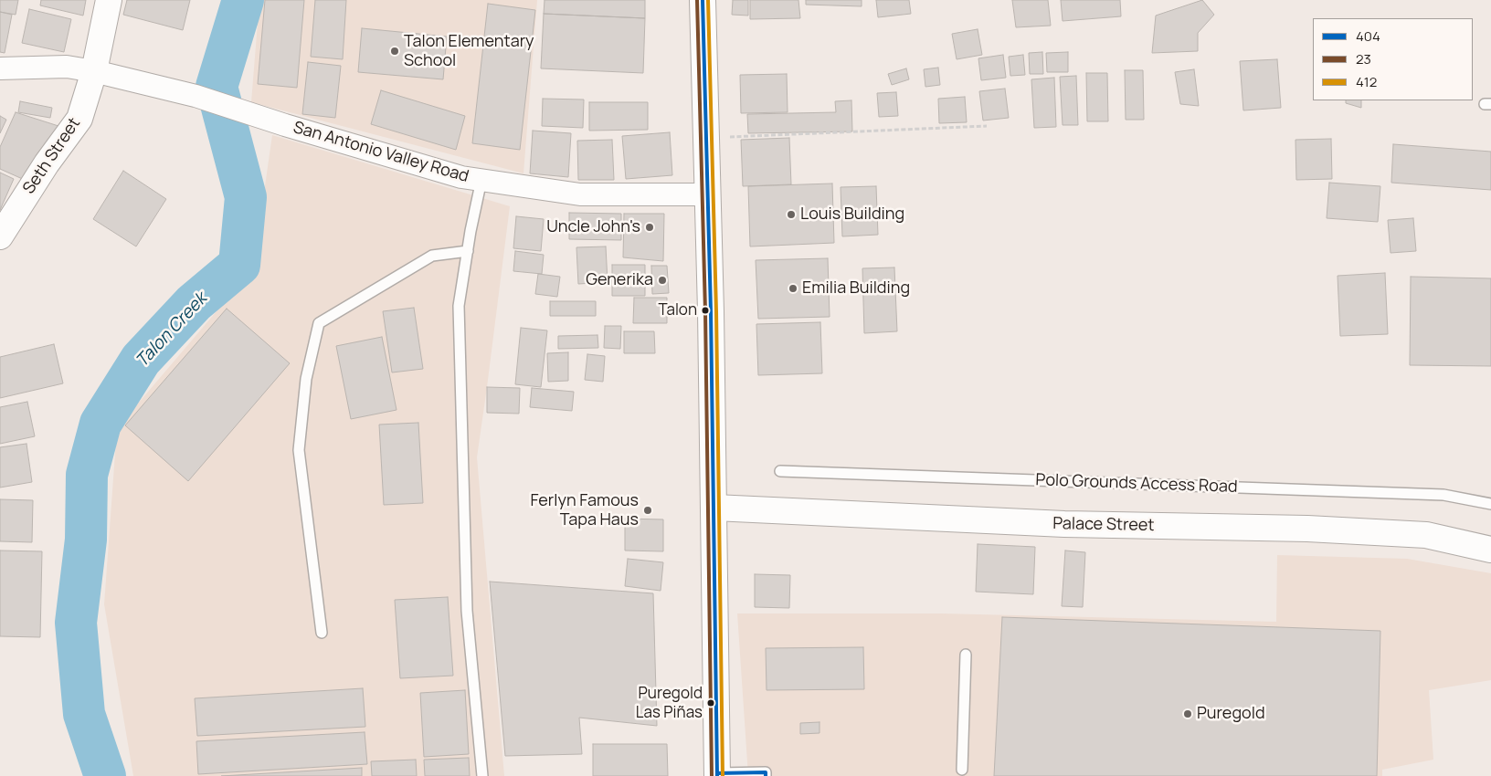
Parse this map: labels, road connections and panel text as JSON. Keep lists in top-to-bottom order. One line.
{"streets":{"main road":["Seth Street","Palace Street"],"street":["San Antonio Valley Road"],"lane":["Polo Grounds Access Road"]},"crossings":[["San Antonio Valley Road","Seth Street"]],"water":["Talon Creek"],"places":["Talon Elementary School","Louis Building","Uncle John's","Generika","Emilia Building","Talon","Ferlyn Famous Tapa Haus","Puregold Las Piñas","Puregold"],"lines":["transit line 404","transit line 23","transit line 412"],"legend":["404","23","412"]}
